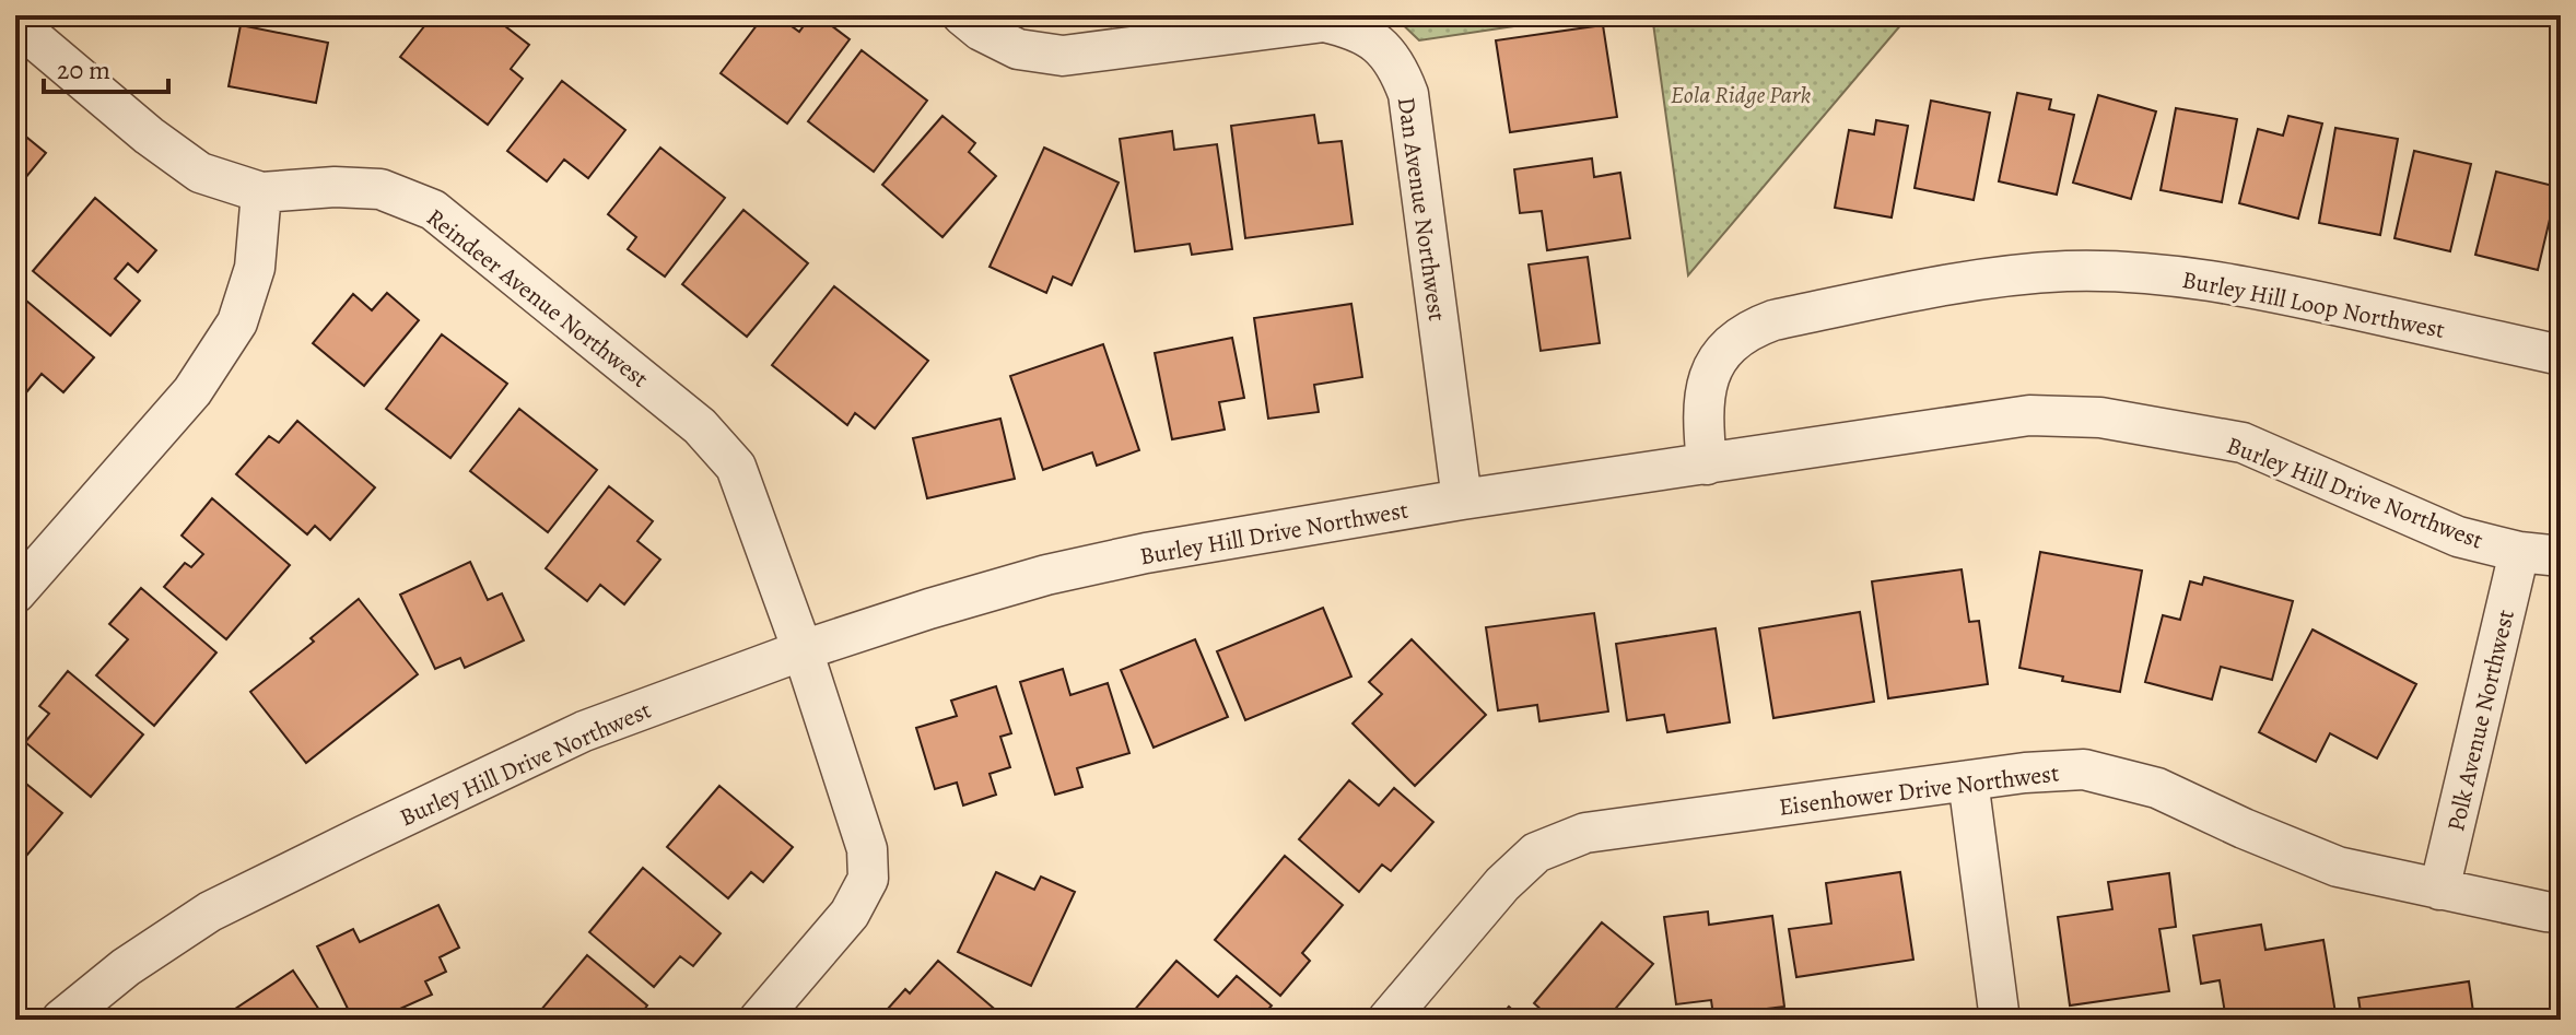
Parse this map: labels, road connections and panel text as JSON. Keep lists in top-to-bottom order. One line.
{"streets":{"street":["Dan Avenue Northwest","Reindeer Avenue Northwest","Burley Hill Loop Northwest","Burley Hill Drive Northwest","Polk Avenue Northwest","Eisenhower Drive Northwest"]},"crossings":[["Dan Avenue Northwest","Burley Hill Drive Northwest"],["Reindeer Avenue Northwest","Burley Hill Drive Northwest"],["Burley Hill Loop Northwest","Burley Hill Drive Northwest"],["Burley Hill Drive Northwest","Polk Avenue Northwest"],["Polk Avenue Northwest","Eisenhower Drive Northwest"]],"parks":["Eola Ridge Park"],"scale_bar":"20 m"}
